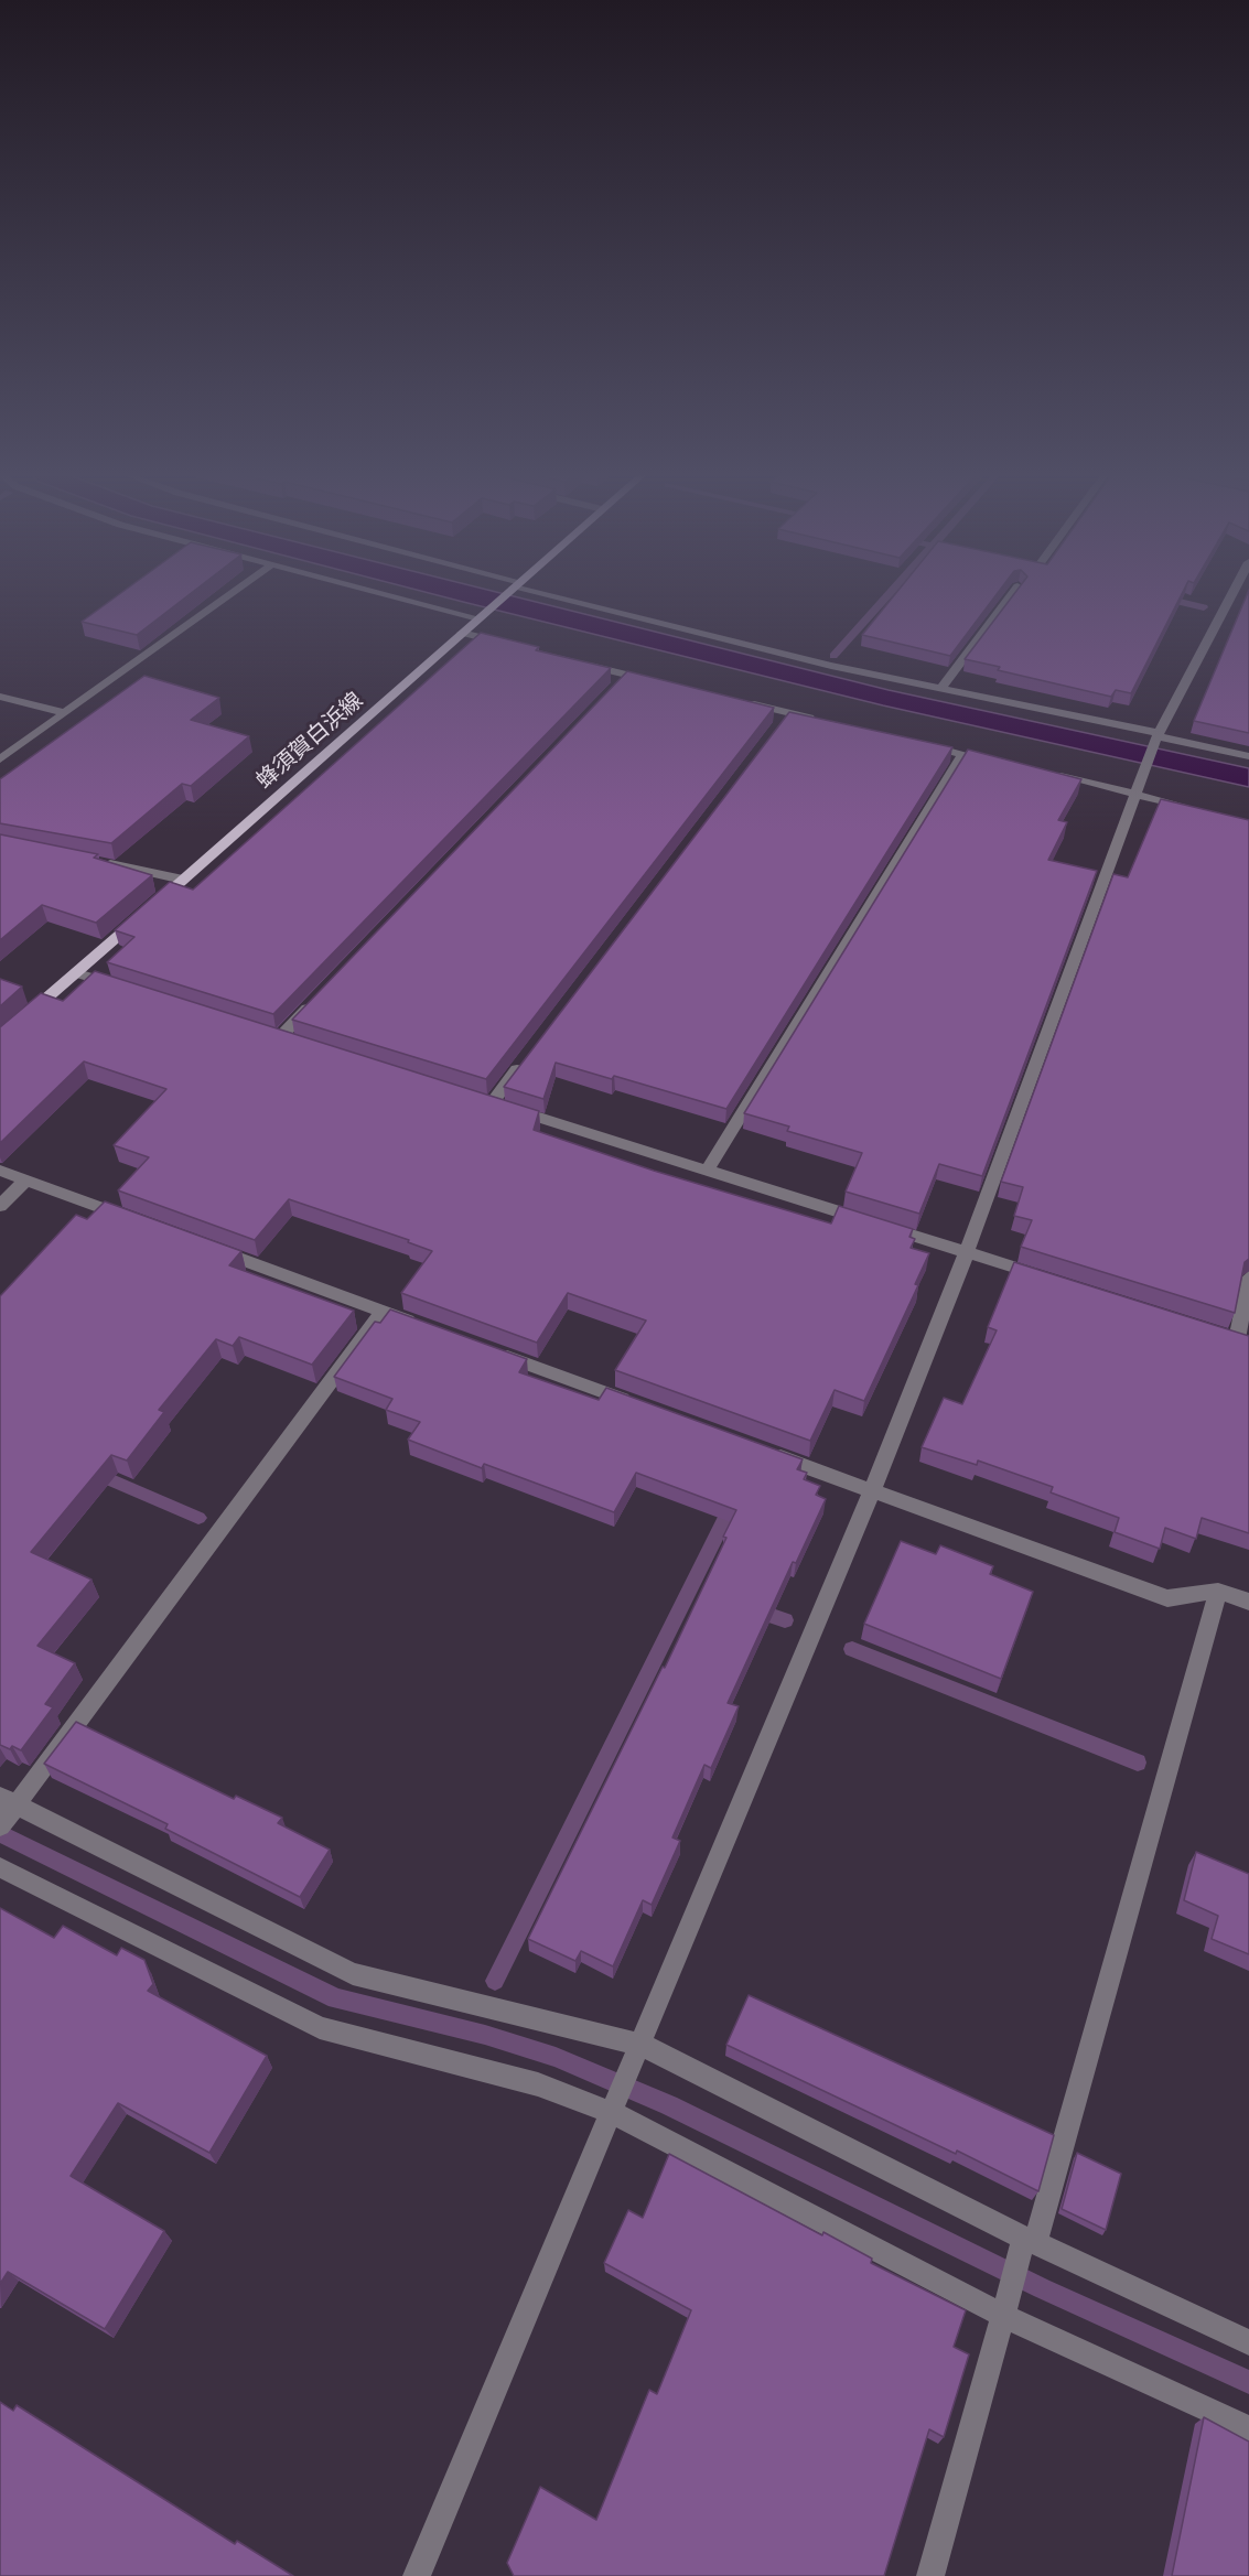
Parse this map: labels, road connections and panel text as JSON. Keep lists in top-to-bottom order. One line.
{"streets":{"main road":["蜂須賀白浜線"]}}
